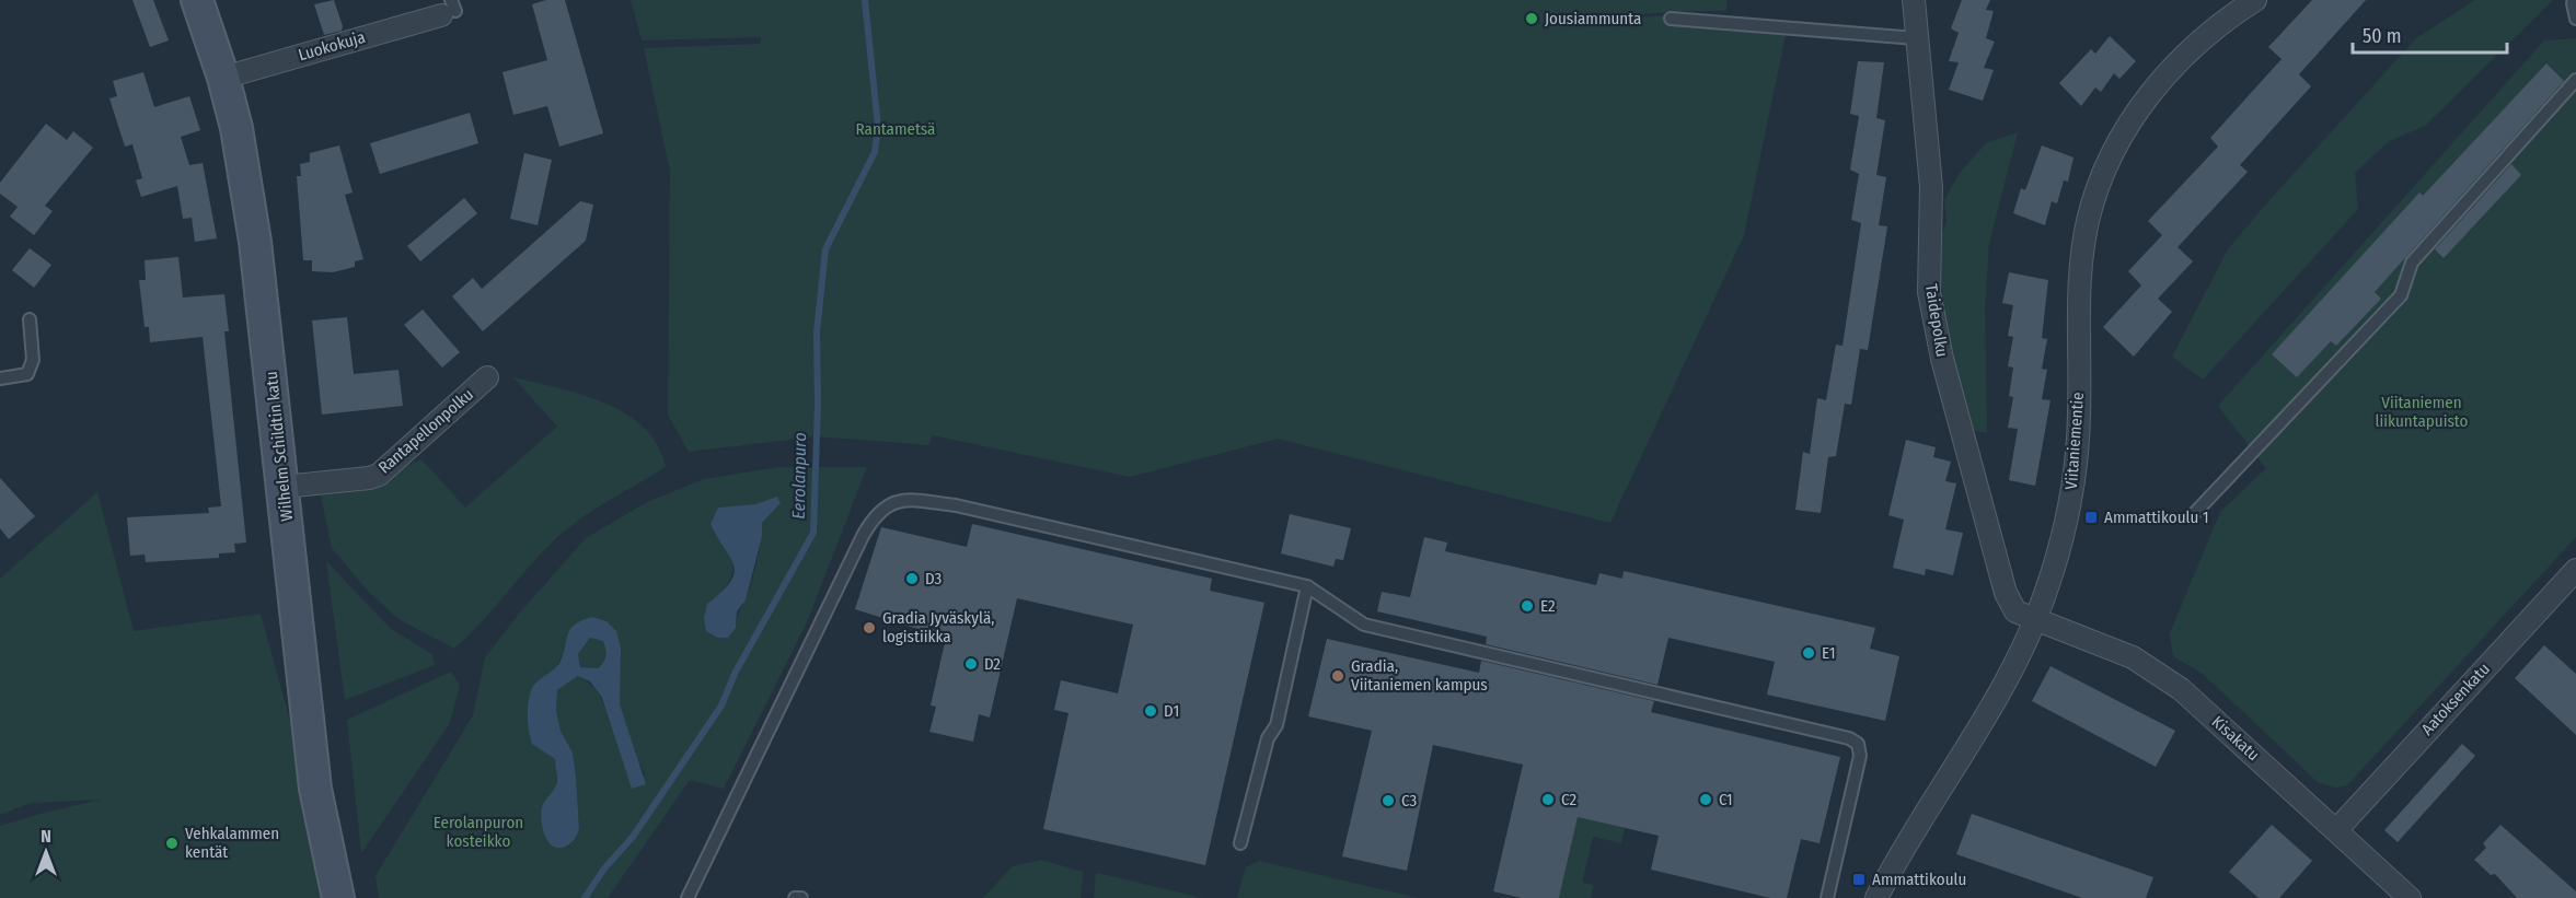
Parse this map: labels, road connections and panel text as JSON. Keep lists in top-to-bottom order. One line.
{"streets":{"street":["Luokokuja","Taidepolku","Rantapellonpolku","Viitaniementie","Wilhelm Schildtin katu","Aatoksenkatu","Kisakatu"]},"crossings":[["Luokokuja","Wilhelm Schildtin katu"],["Taidepolku","Viitaniementie"],["Taidepolku","Kisakatu"],["Rantapellonpolku","Wilhelm Schildtin katu"],["Viitaniementie","Kisakatu"],["Aatoksenkatu","Kisakatu"]],"water":["Eerolanpuro"],"parks":["Rantametsä","Viitaniemen liikuntapuisto","Eerolanpuron kosteikko"],"places":{"other":["Jousiammunta","D3","E2","Gradia Jyväskylä, logistiikka","E1","D2","Gradia, Viitaniemen kampus","D1","C2","C1","C3","Vehkalammen kentät"],"transit":["Ammattikoulu 1","Ammattikoulu"]},"scale_bar":"50 m","north":"top"}
